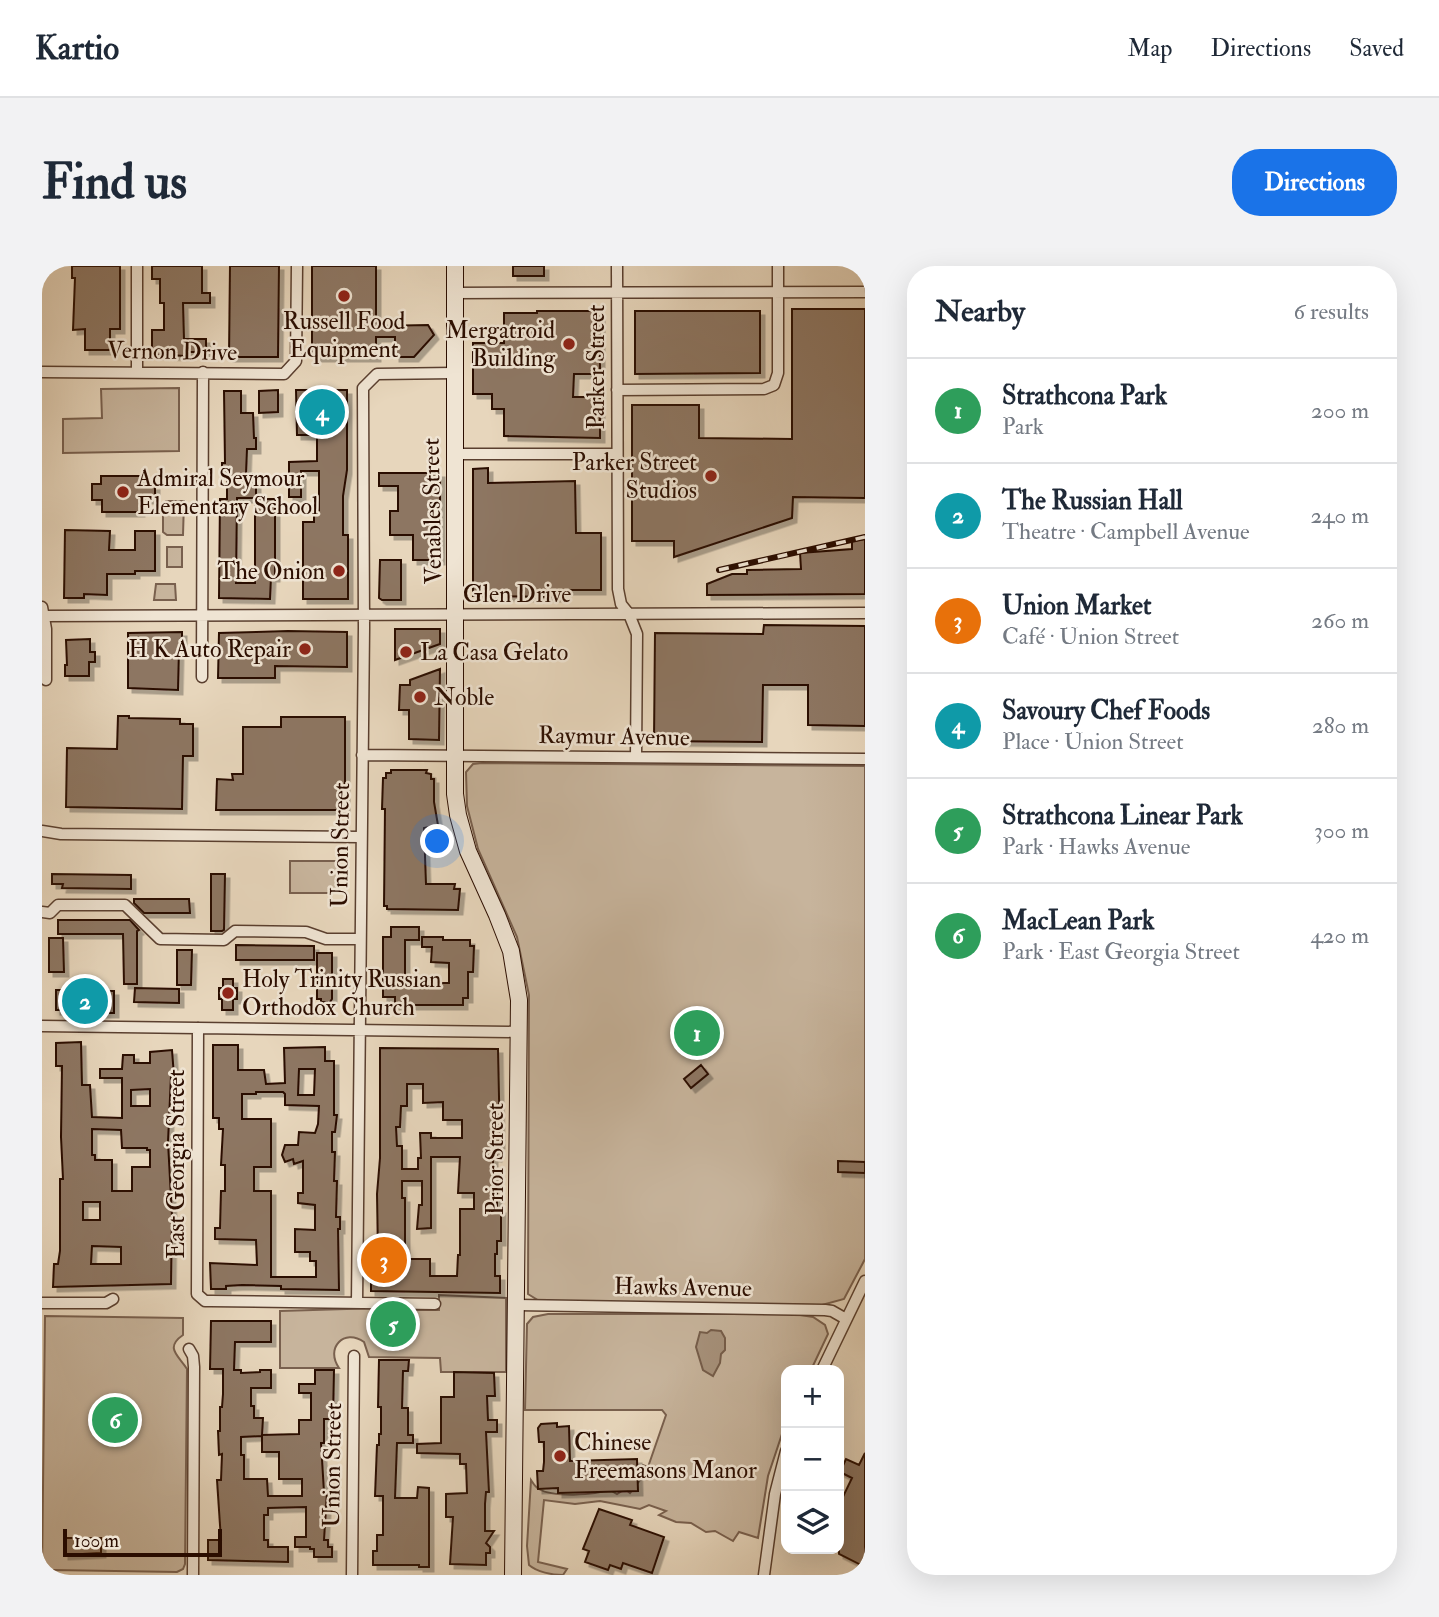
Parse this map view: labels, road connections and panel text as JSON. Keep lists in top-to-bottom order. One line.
{"streets":{"main road":["Venables Street","Prior Street"],"street":["Vernon Drive","Parker Street","Glen Drive","Raymur Avenue","Union Street","East Georgia Street","Hawks Avenue"]},"crossings":[["Parker Street","Glen Drive"],["Parker Street","Raymur Avenue"],["Venables Street","Glen Drive"],["Venables Street","Raymur Avenue"],["Venables Street","Union Street"],["Venables Street","Prior Street"],["Glen Drive","Union Street"],["Raymur Avenue","Union Street"],["Raymur Avenue","Prior Street"],["Union Street","East Georgia Street"],["Prior Street","Hawks Avenue"]],"places":["Russell Food Equipment","Mergatroid Building","Parker Street Studios","Admiral Seymour Elementary School","The Onion","H K Auto Repair","La Casa Gelato","Noble","Holy Trinity Russian Orthodox Church","Chinese Freemasons Manor"],"scale_bar":"100 m","page":{"header":"Kartio","nav":["Map","Directions","Saved"],"buttons":"Directions","title":"Find us","heading":["Nearby","6 results"],"list":[{"mark":"1","name":"Strathcona Park","note":"Park","value":"200 m"},{"mark":"2","name":"The Russian Hall","note":"Theatre · Campbell Avenue","value":"240 m"},{"mark":"3","name":"Union Market","note":"Café · Union Street","value":"260 m"},{"mark":"4","name":"Savoury Chef Foods","note":"Place · Union Street","value":"280 m"},{"mark":"5","name":"Strathcona Linear Park","note":"Park · Hawks Avenue","value":"300 m"},{"mark":"6","name":"MacLean Park","note":"Park · East Georgia Street","value":"420 m"}],"pins":["4","2","1","3","5","6"],"map_buttons":["+","−"],"scale":"100 m"}}
